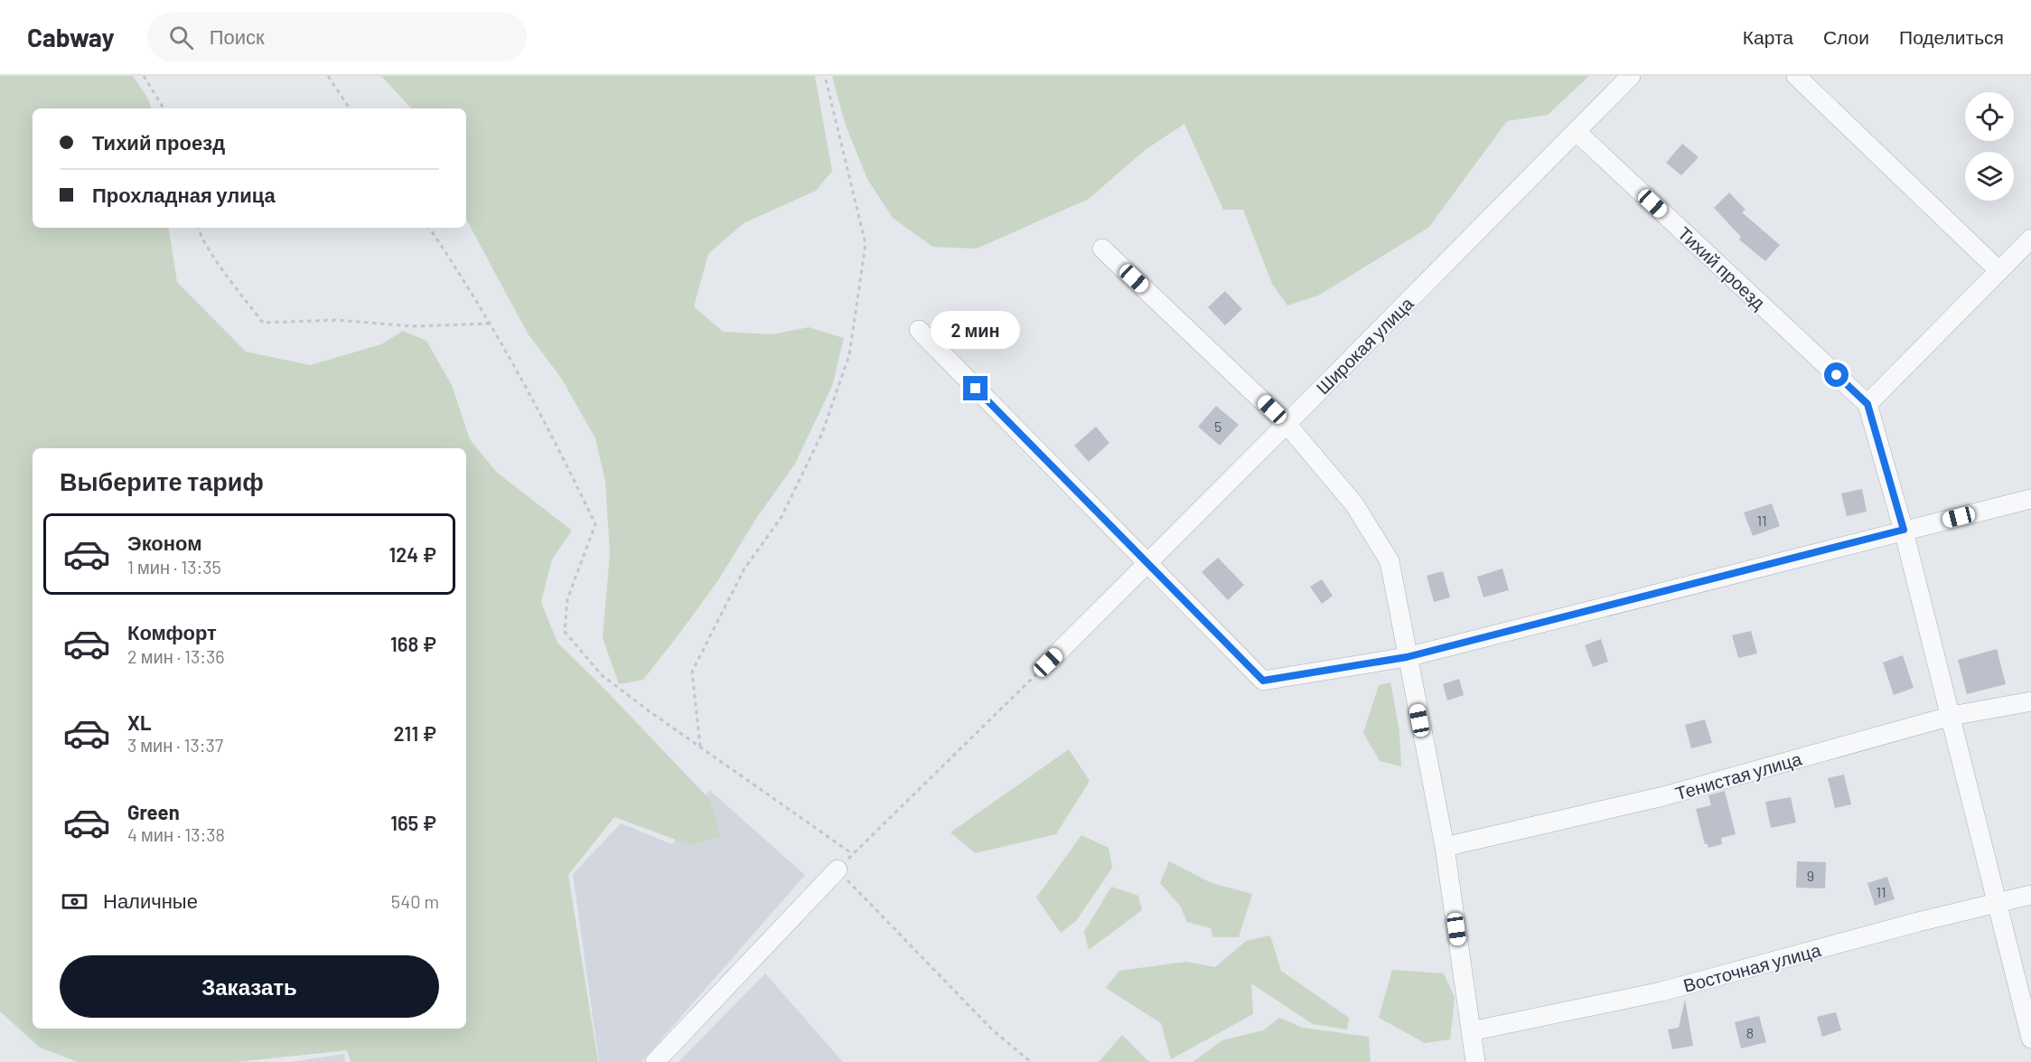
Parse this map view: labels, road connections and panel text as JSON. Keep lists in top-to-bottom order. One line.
{"streets":{"street":["Тихий проезд","Широкая улица","Тенистая улица","Восточная улица"]},"crossings":[["Тихий проезд","Широкая улица"]],"house_numbers":["5","11","9","11","8"],"page":{"header":"Cabway","search":"Поиск","nav":["Карта","Слои","Поделиться"],"banner":["Тихий проезд","Прохладная улица"],"bubble":"2 мин","heading":"Выберите тариф","list":[{"name":"Эконом","note":"1 мин · 13:35","value":"124 ₽"},{"name":"Комфорт","note":"2 мин · 13:36","value":"168 ₽"},{"name":"XL","note":"3 мин · 13:37","value":"211 ₽"},{"name":"Green","note":"4 мин · 13:38","value":"165 ₽"}],"pay":["Наличные","540 m"],"buttons":"Заказать"}}
